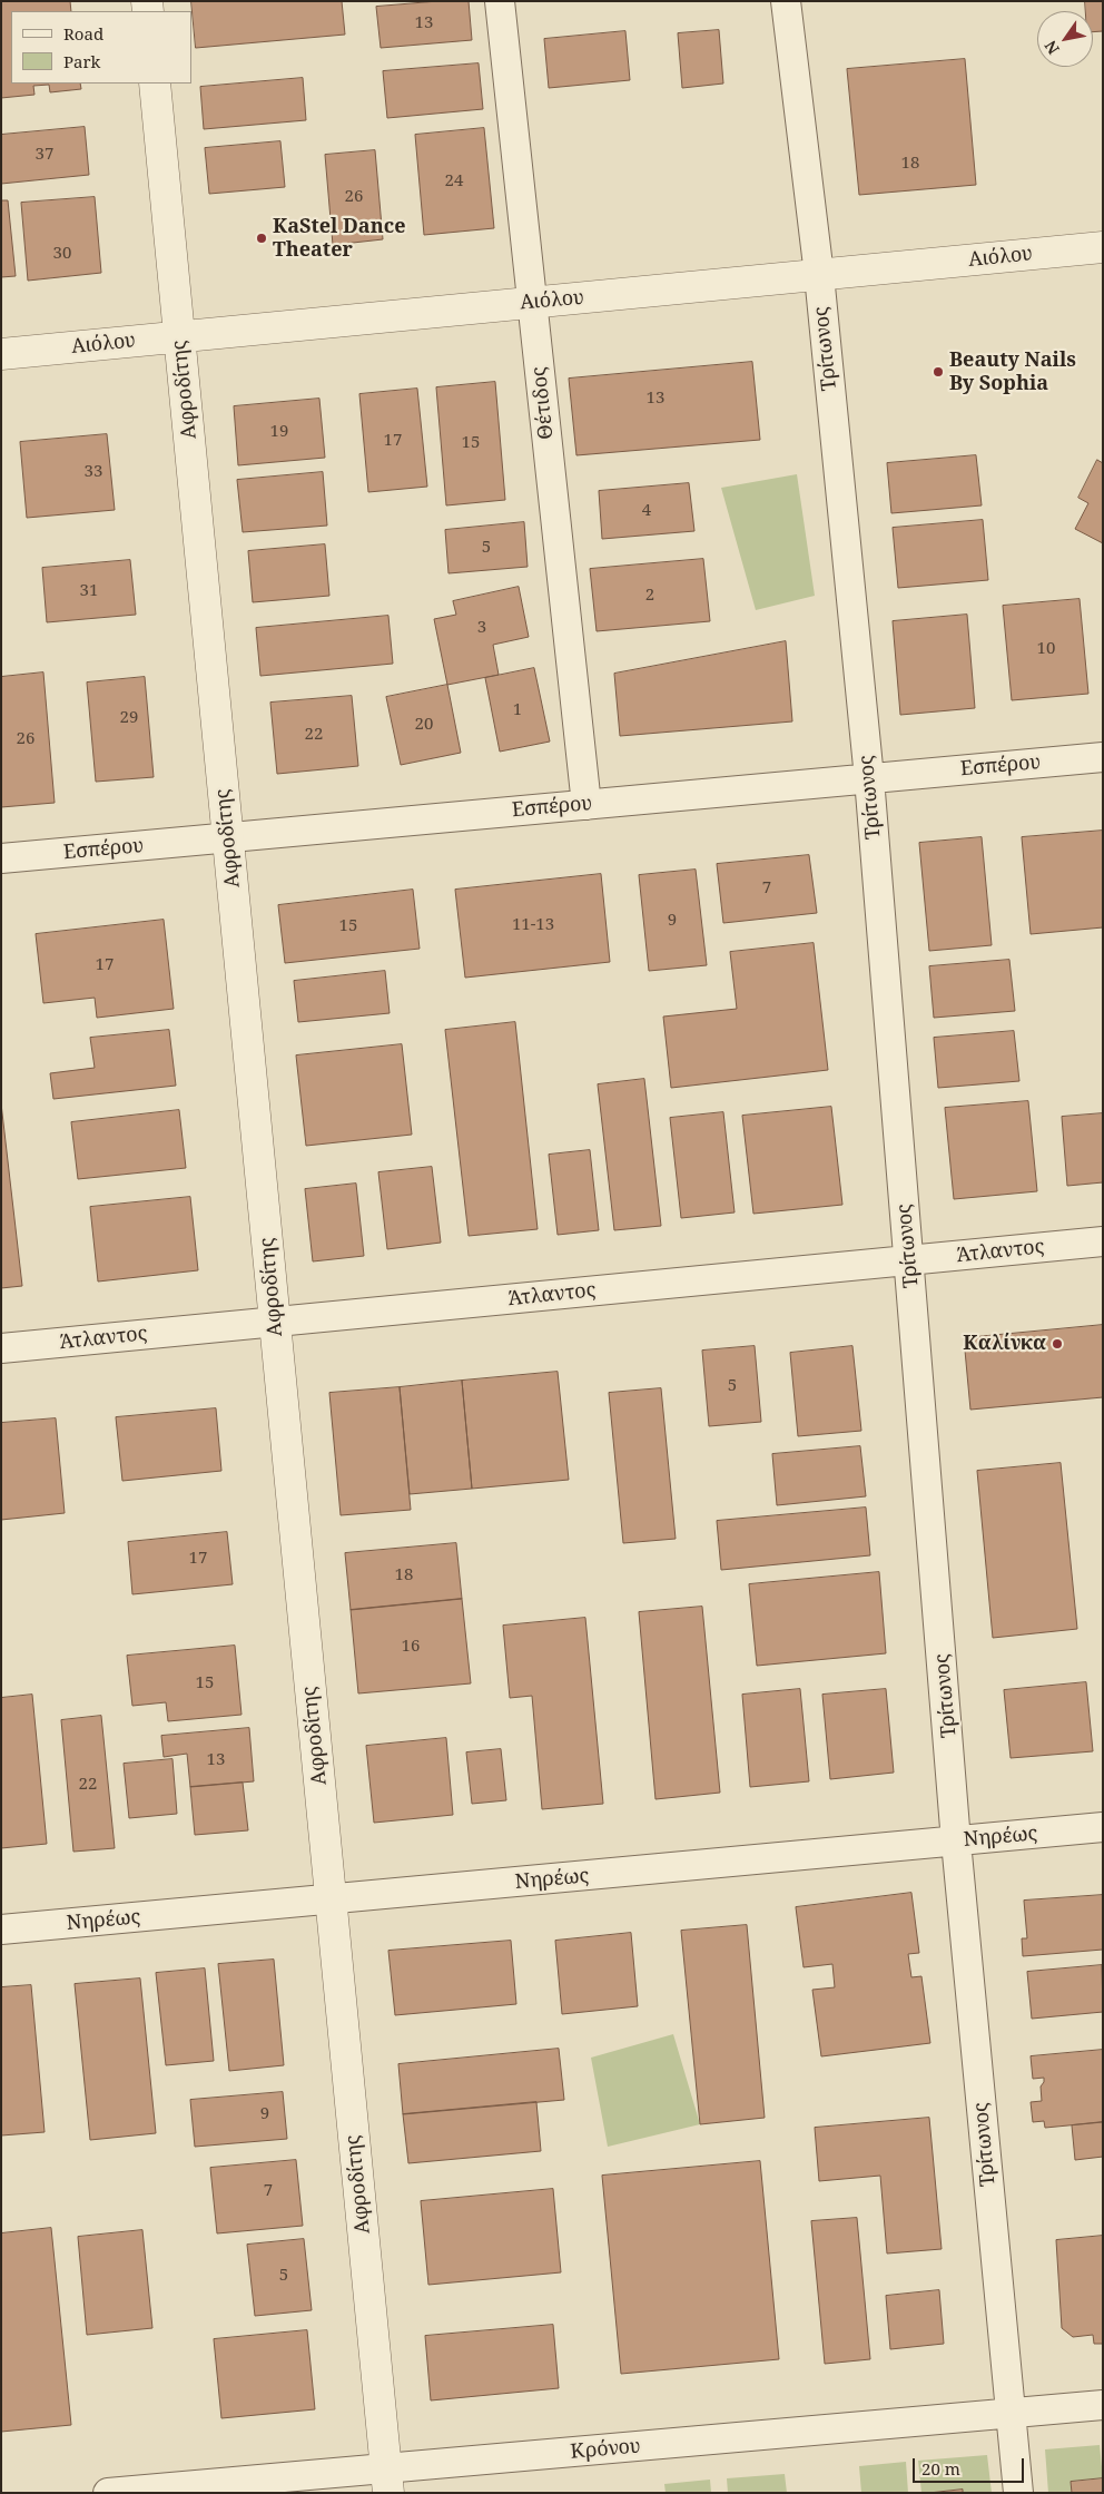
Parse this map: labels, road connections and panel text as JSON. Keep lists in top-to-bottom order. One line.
{"streets":{"street":["Αιόλου","Τρίτωνος","Αφροδίτης","Θέτιδος","Εσπέρου","Άτλαντος","Νηρέως","Κρόνου"]},"crossings":[["Αιόλου","Τρίτωνος"],["Αιόλου","Αφροδίτης"],["Αιόλου","Θέτιδος"],["Τρίτωνος","Εσπέρου"],["Τρίτωνος","Άτλαντος"],["Τρίτωνος","Νηρέως"],["Τρίτωνος","Κρόνου"],["Αφροδίτης","Εσπέρου"],["Αφροδίτης","Άτλαντος"],["Αφροδίτης","Νηρέως"],["Αφροδίτης","Κρόνου"],["Θέτιδος","Εσπέρου"]],"places":["KaStel Dance Theater","Beauty Nails By Sophia","Καλίνκα"],"house_numbers":["13","37","18","24","26","30","13","19","17","15","33","4","5","31","2","3","10","1","29","20","22","26","7","9","11-13","15","17","5","17","18","16","15","13","22","9","7","5"],"legend":["Road","Park"],"scale_bar":"20 m","north":"bottom left"}
